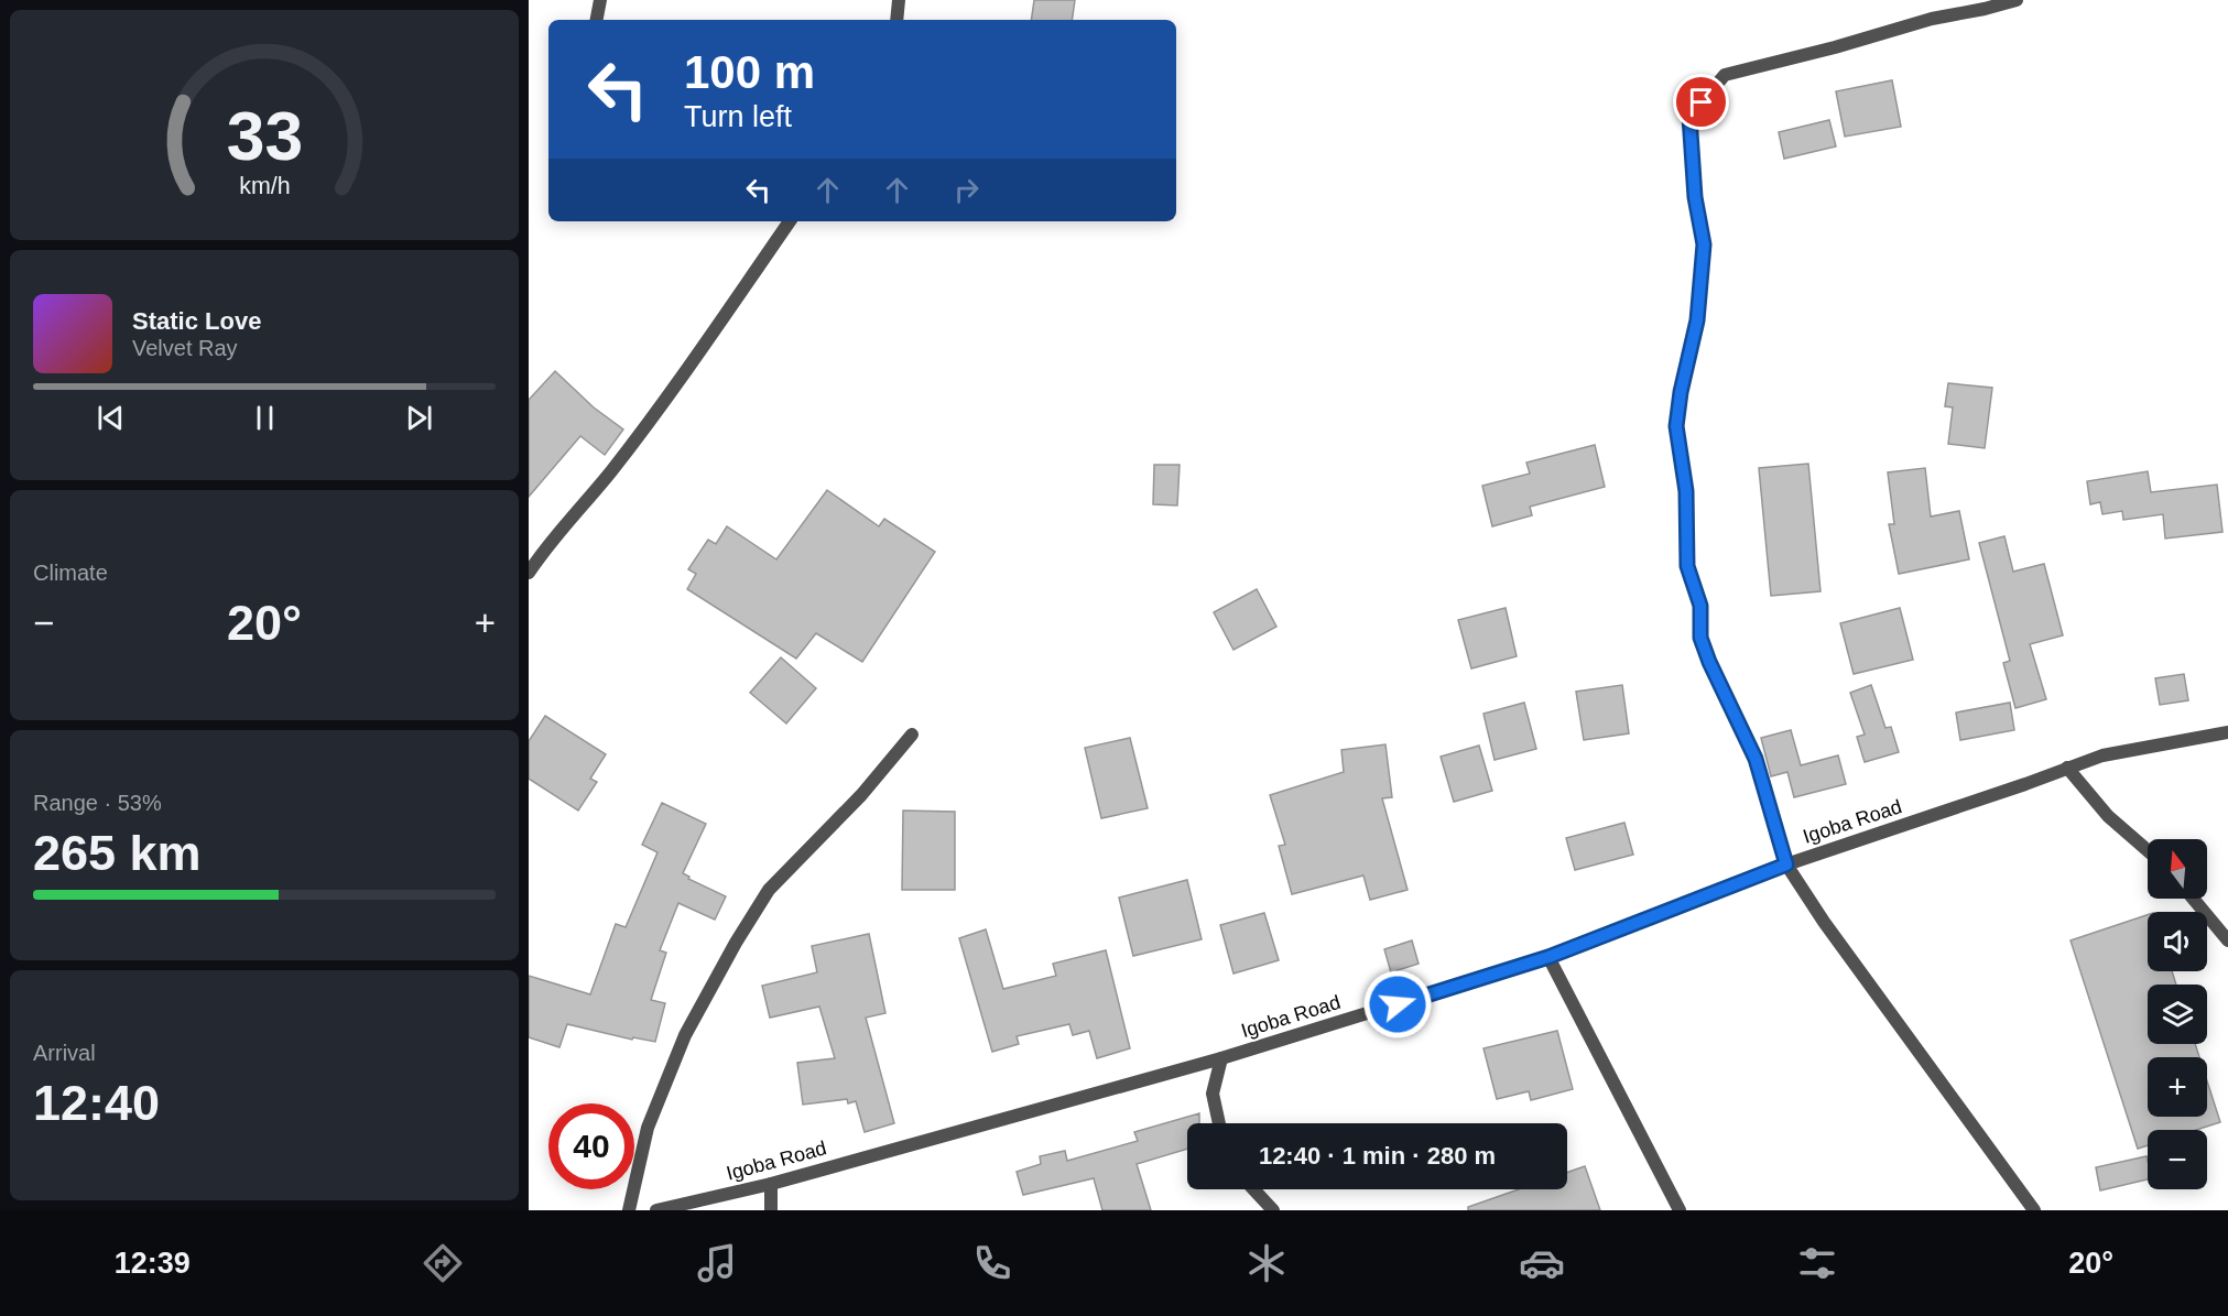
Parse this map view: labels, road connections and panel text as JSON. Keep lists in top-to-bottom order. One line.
{"streets":{"street":["Igoba Road"]},"north":"top","page":{"turn":["100 m","Turn left"],"song":["Static Love","Velvet Ray"],"tile":["Climate",["Range · 53%","265 km"],["Arrival","12:40"]],"heat":["−","20°","+"],"map_buttons":["+","−"],"limit":"40","trip":"12:40 · 1 min · 280 m","tabs":["12:39","20°"],"gauge":["33","km/h"]}}
